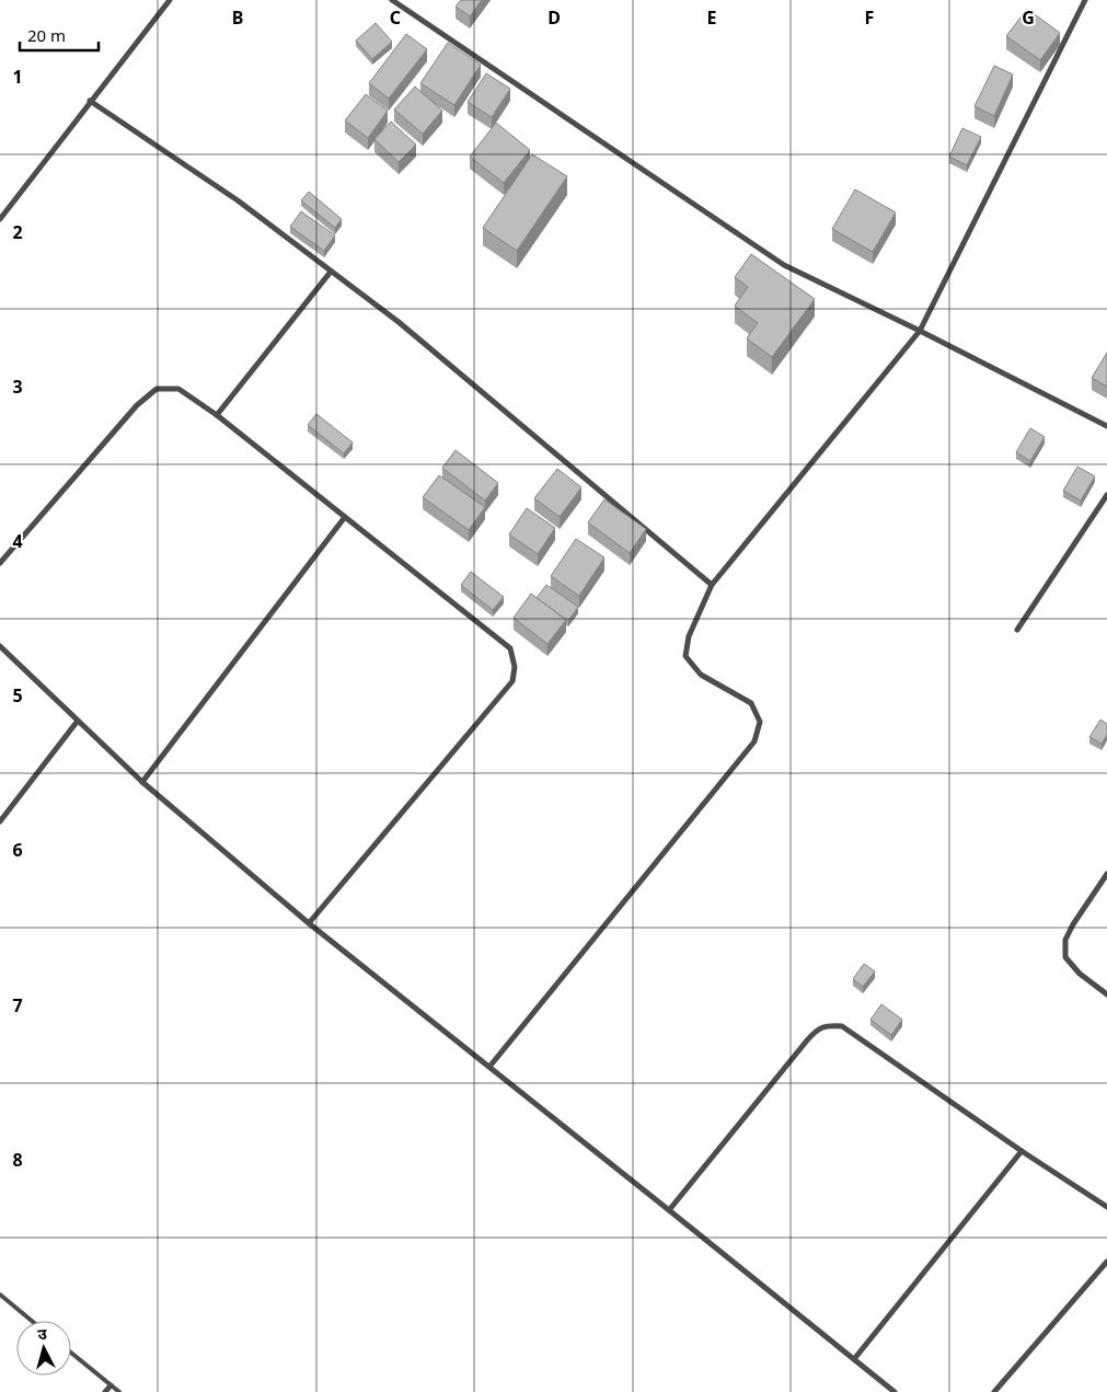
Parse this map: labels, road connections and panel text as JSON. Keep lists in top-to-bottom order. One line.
{"scale_bar":"20 m","north":"top","grid":{"columns":["B","C","D","E","F","G"],"rows":["1","2","3","4","5","6","7","8"]}}
